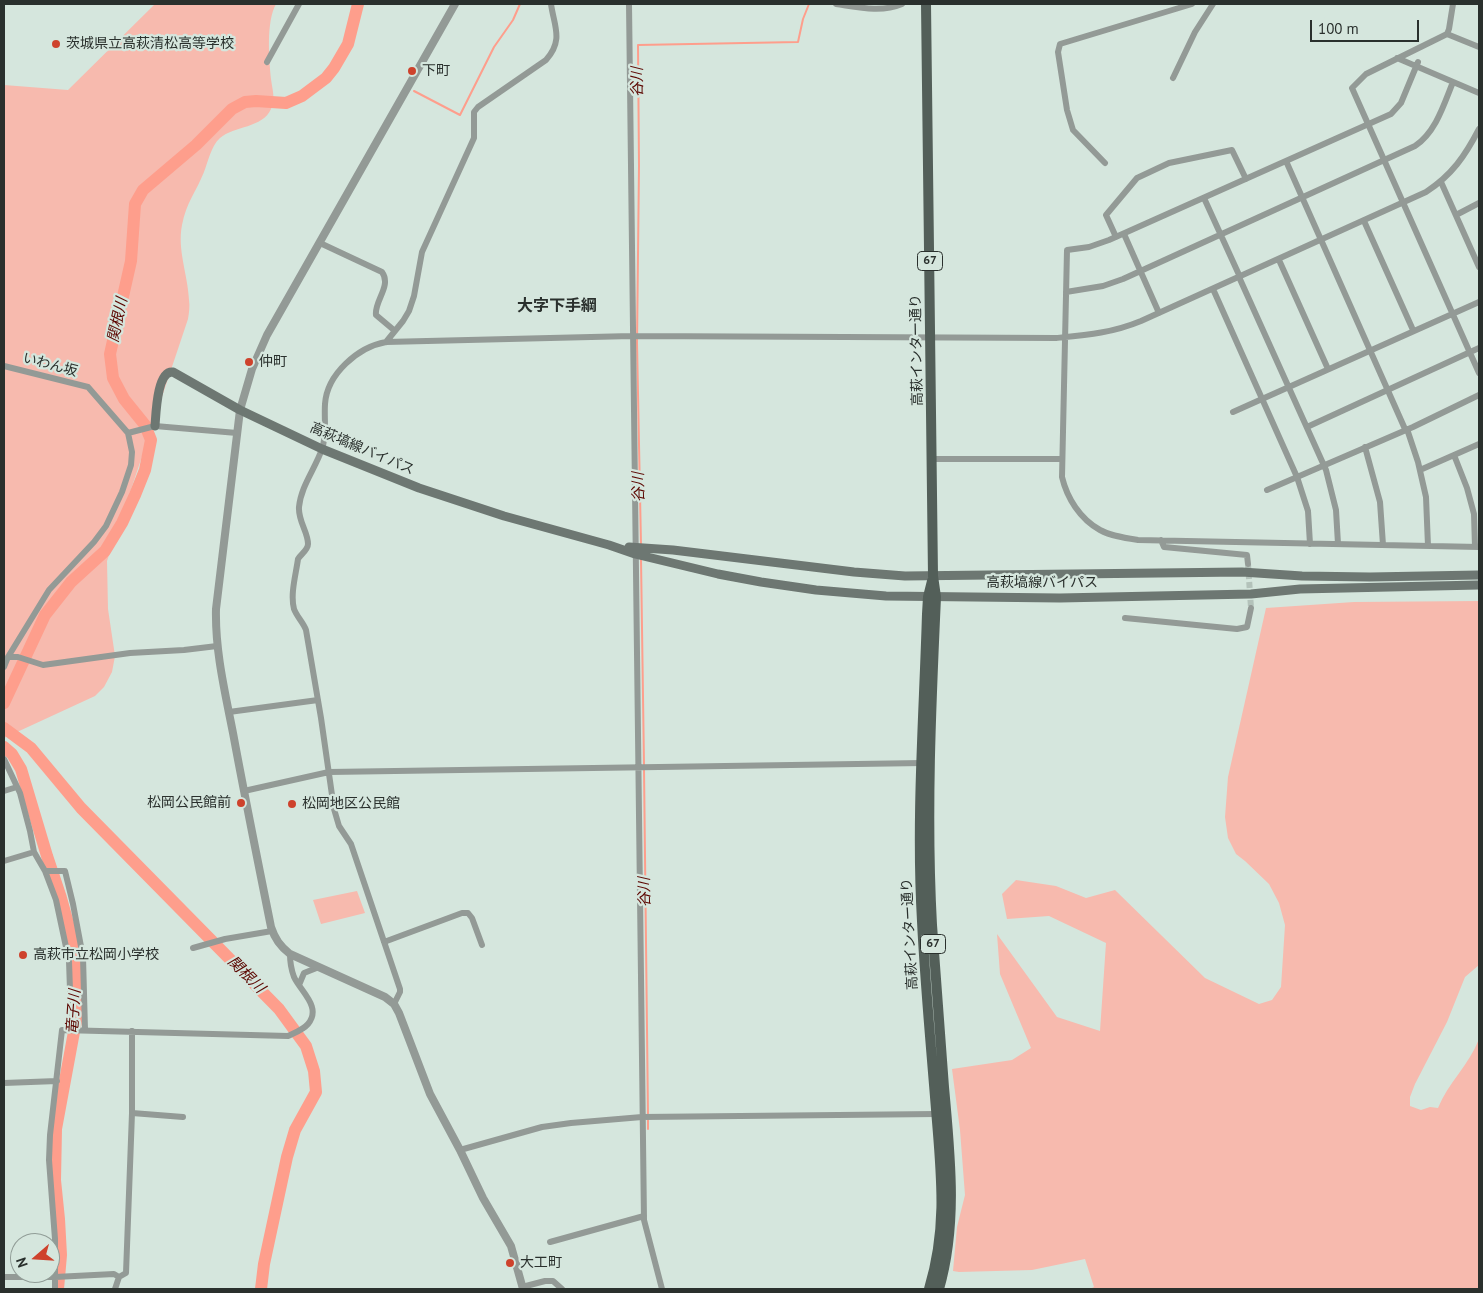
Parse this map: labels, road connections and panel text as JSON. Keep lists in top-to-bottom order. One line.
{"streets":{"main road":["67","高萩インター通り","高萩塙線バイパス"],"street":["いわん坂"]},"crossings":[["高萩インター通り","高萩塙線バイパス"]],"districts":["大字下手綱"],"water":["谷川","関根川","竜子川"],"places":["茨城県立高萩清松高等学校","下町","仲町","松岡公民館前","松岡地区公民館","高萩市立松岡小学校","大工町"],"scale_bar":"100 m","north":"left"}
